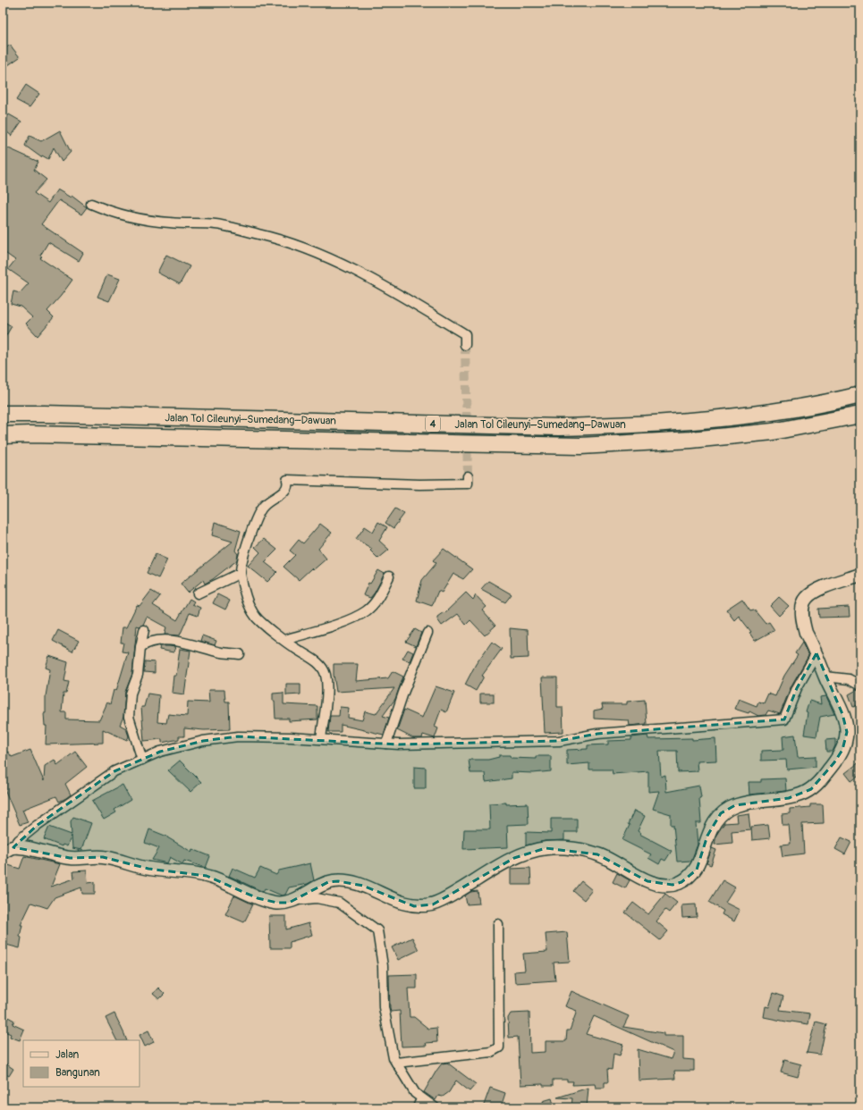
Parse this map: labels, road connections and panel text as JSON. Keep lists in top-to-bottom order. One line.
{"streets":{"highway":["Jalan Tol Cileunyi–Sumedang–Dawuan","4"]},"legend":["Jalan","Bangunan"]}
